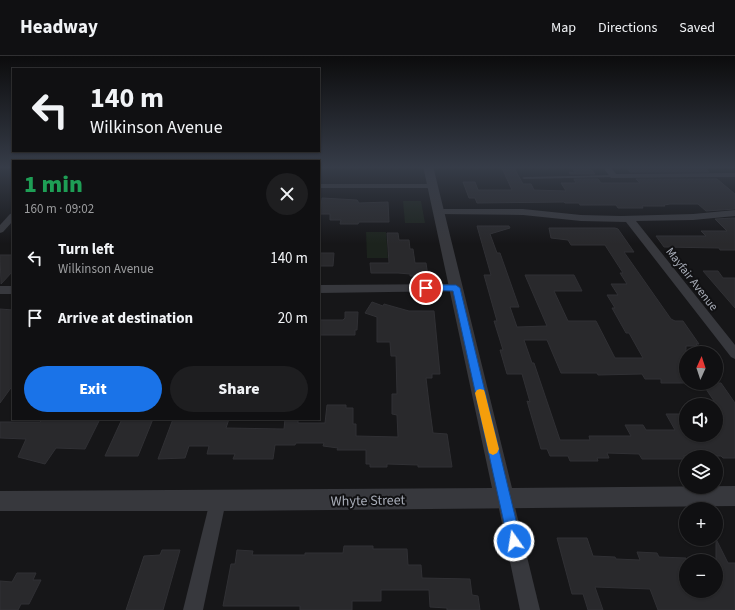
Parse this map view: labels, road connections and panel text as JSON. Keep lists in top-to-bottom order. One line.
{"streets":{"street":["Mayfair Avenue","Whyte Street"]},"north":"top","page":{"header":"Headway","nav":["Map","Directions","Saved"],"turn":["140 m","Wilkinson Avenue"],"heading":["1 min","160 m · 09:02"],"list":[{"name":"Turn left","note":"Wilkinson Avenue","value":"140 m"},{"name":"Arrive at destination","value":"20 m"}],"map_buttons":["+","−"],"buttons":["Exit","Share"]}}
